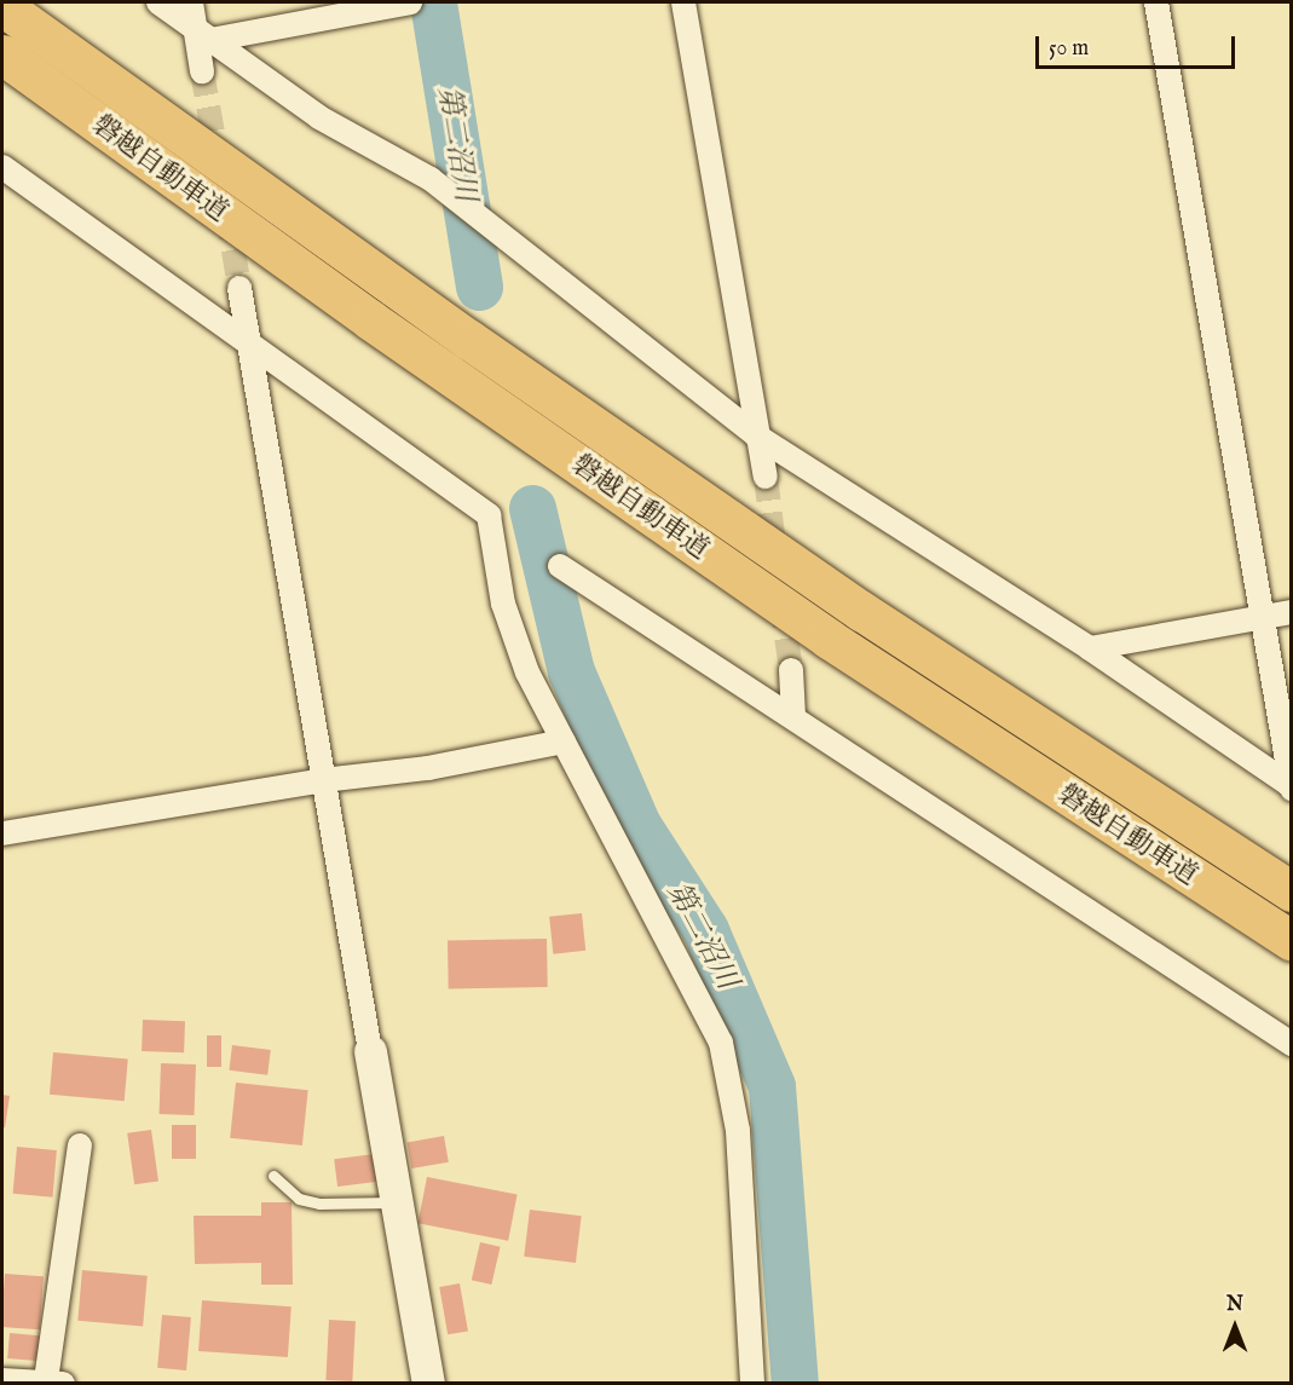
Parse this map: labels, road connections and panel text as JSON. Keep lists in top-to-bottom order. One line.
{"streets":{"highway":["磐越自動車道"]},"water":["第二沼川"],"scale_bar":"50 m","north":"top"}
